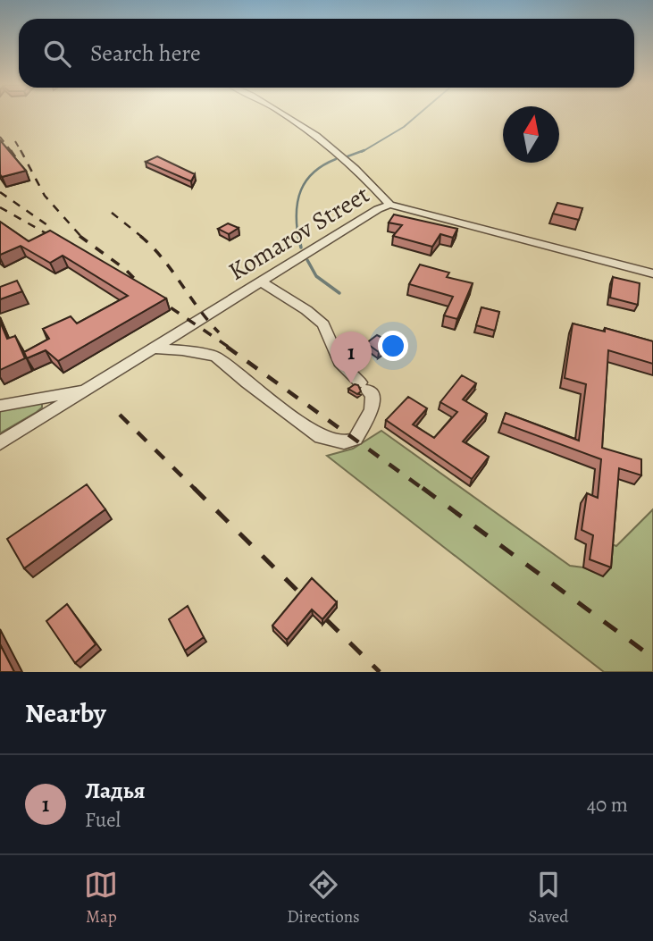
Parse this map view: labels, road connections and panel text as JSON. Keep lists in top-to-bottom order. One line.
{"streets":{"street":["Komarov Street"]},"north":"top","page":{"search":"Search here","pins":"1","heading":"Nearby","list":[{"mark":"1","name":"Ладья","note":"Fuel","value":"40 m"}],"nav":["Map","Directions","Saved"]}}
